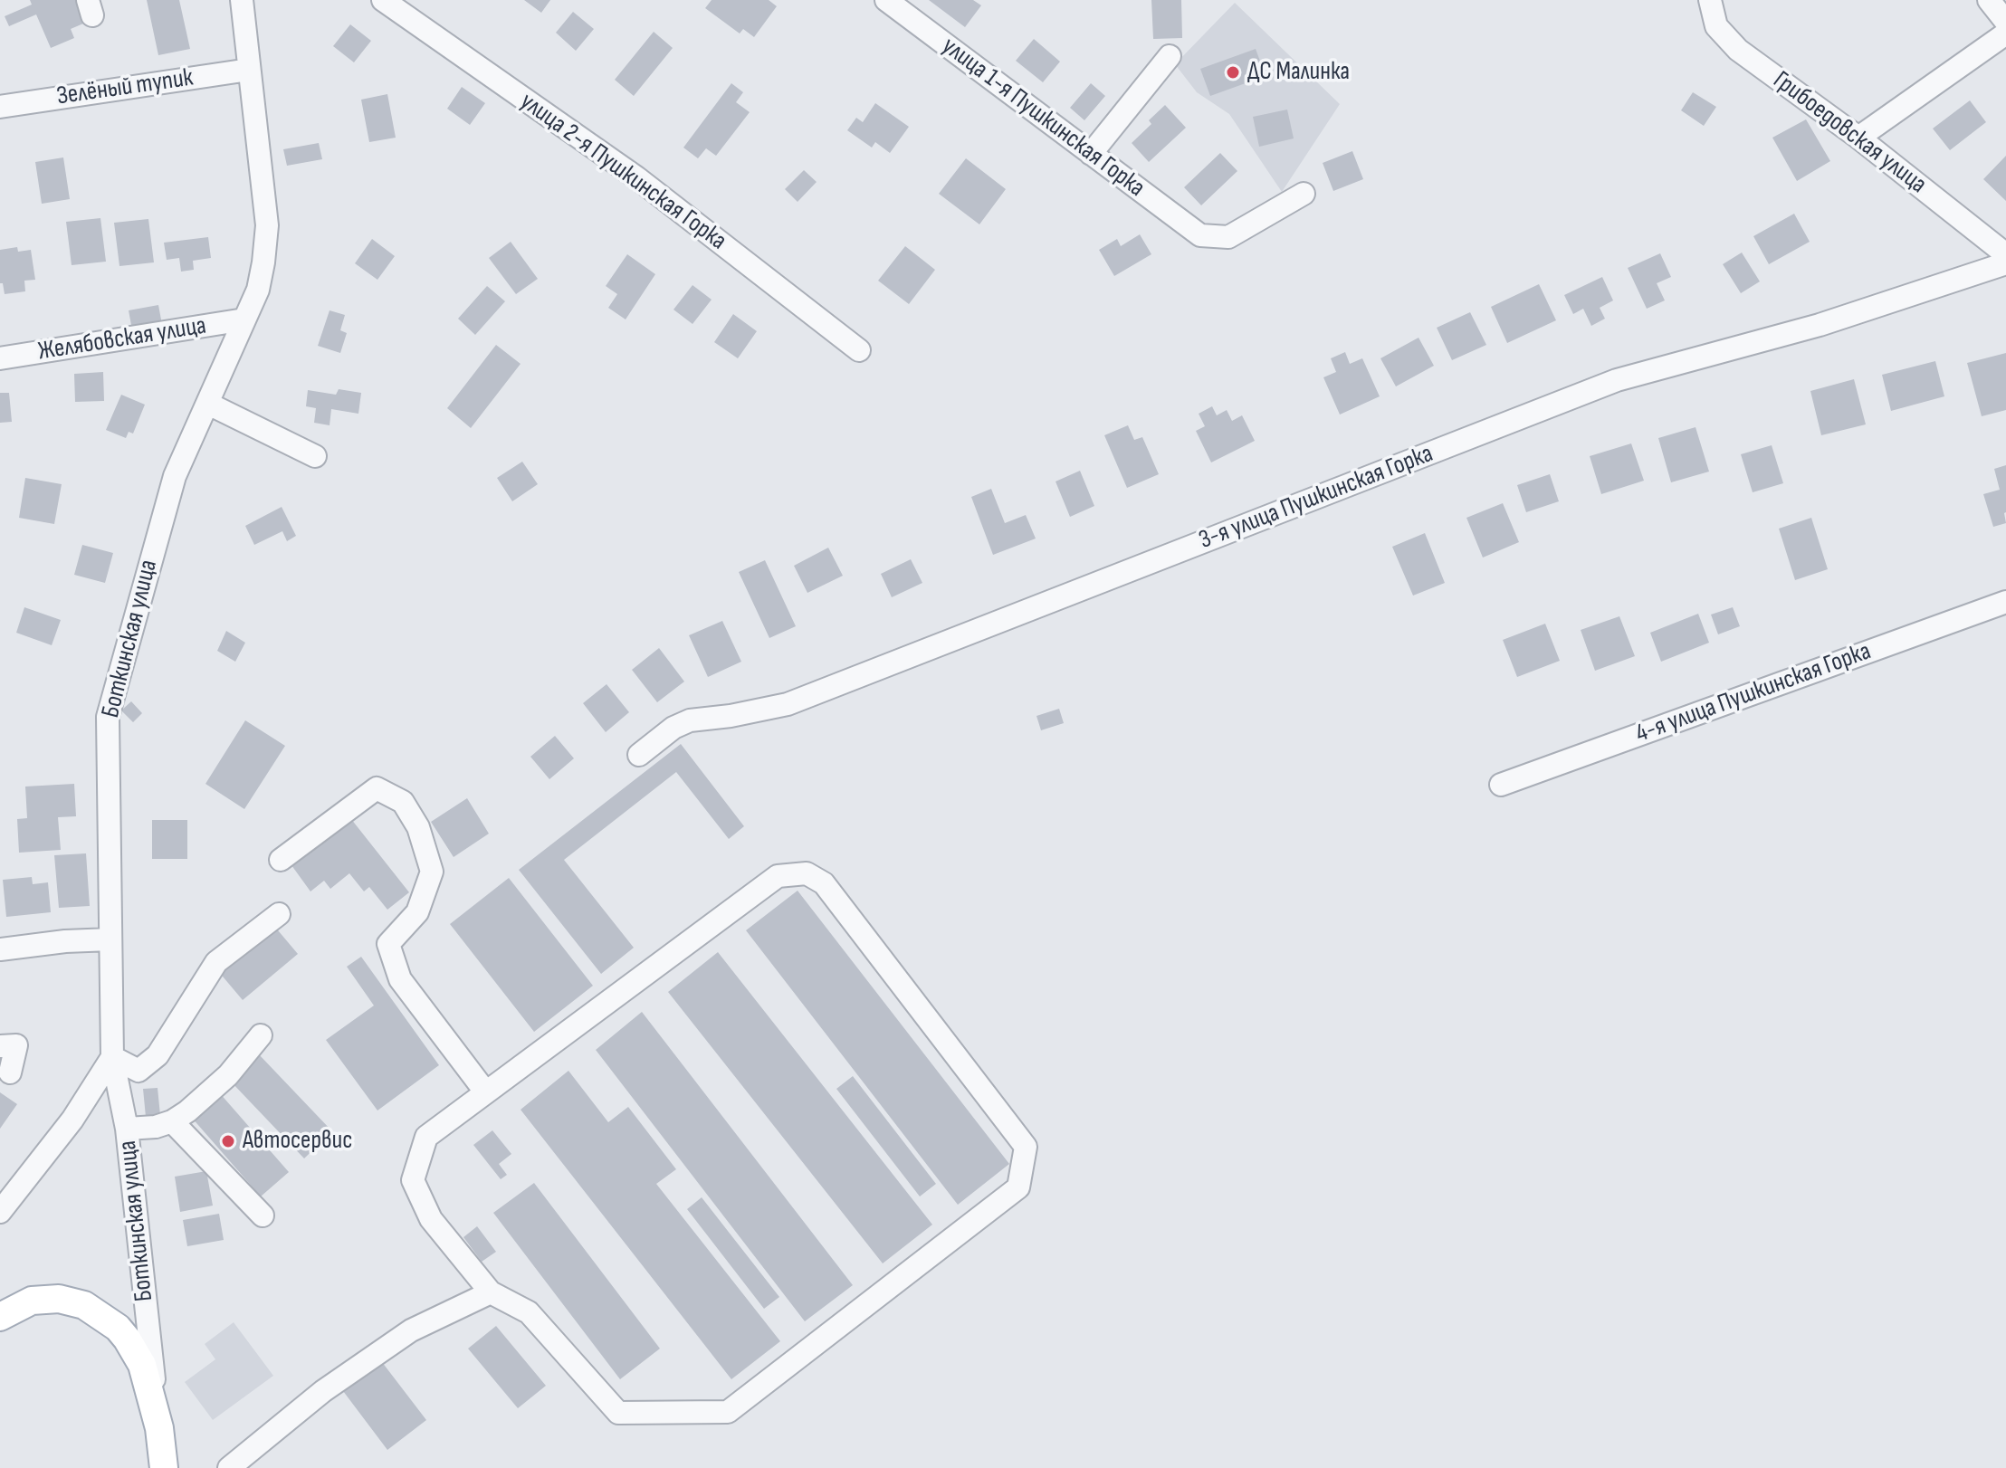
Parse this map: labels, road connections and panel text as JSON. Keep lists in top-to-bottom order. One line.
{"streets":{"street":["Зелёный тупик","улица 1-я Пушкинская Горка","Грибоедовская улица","улица 2-я Пушкинская Горка","Желябовская улица","3-я улица Пушкинская Горка","Боткинская улица","4-я улица Пушкинская Горка"]},"crossings":[["Зелёный тупик","Боткинская улица"],["Желябовская улица","Боткинская улица"]],"places":["ДС Малинка","Автосервис"]}
